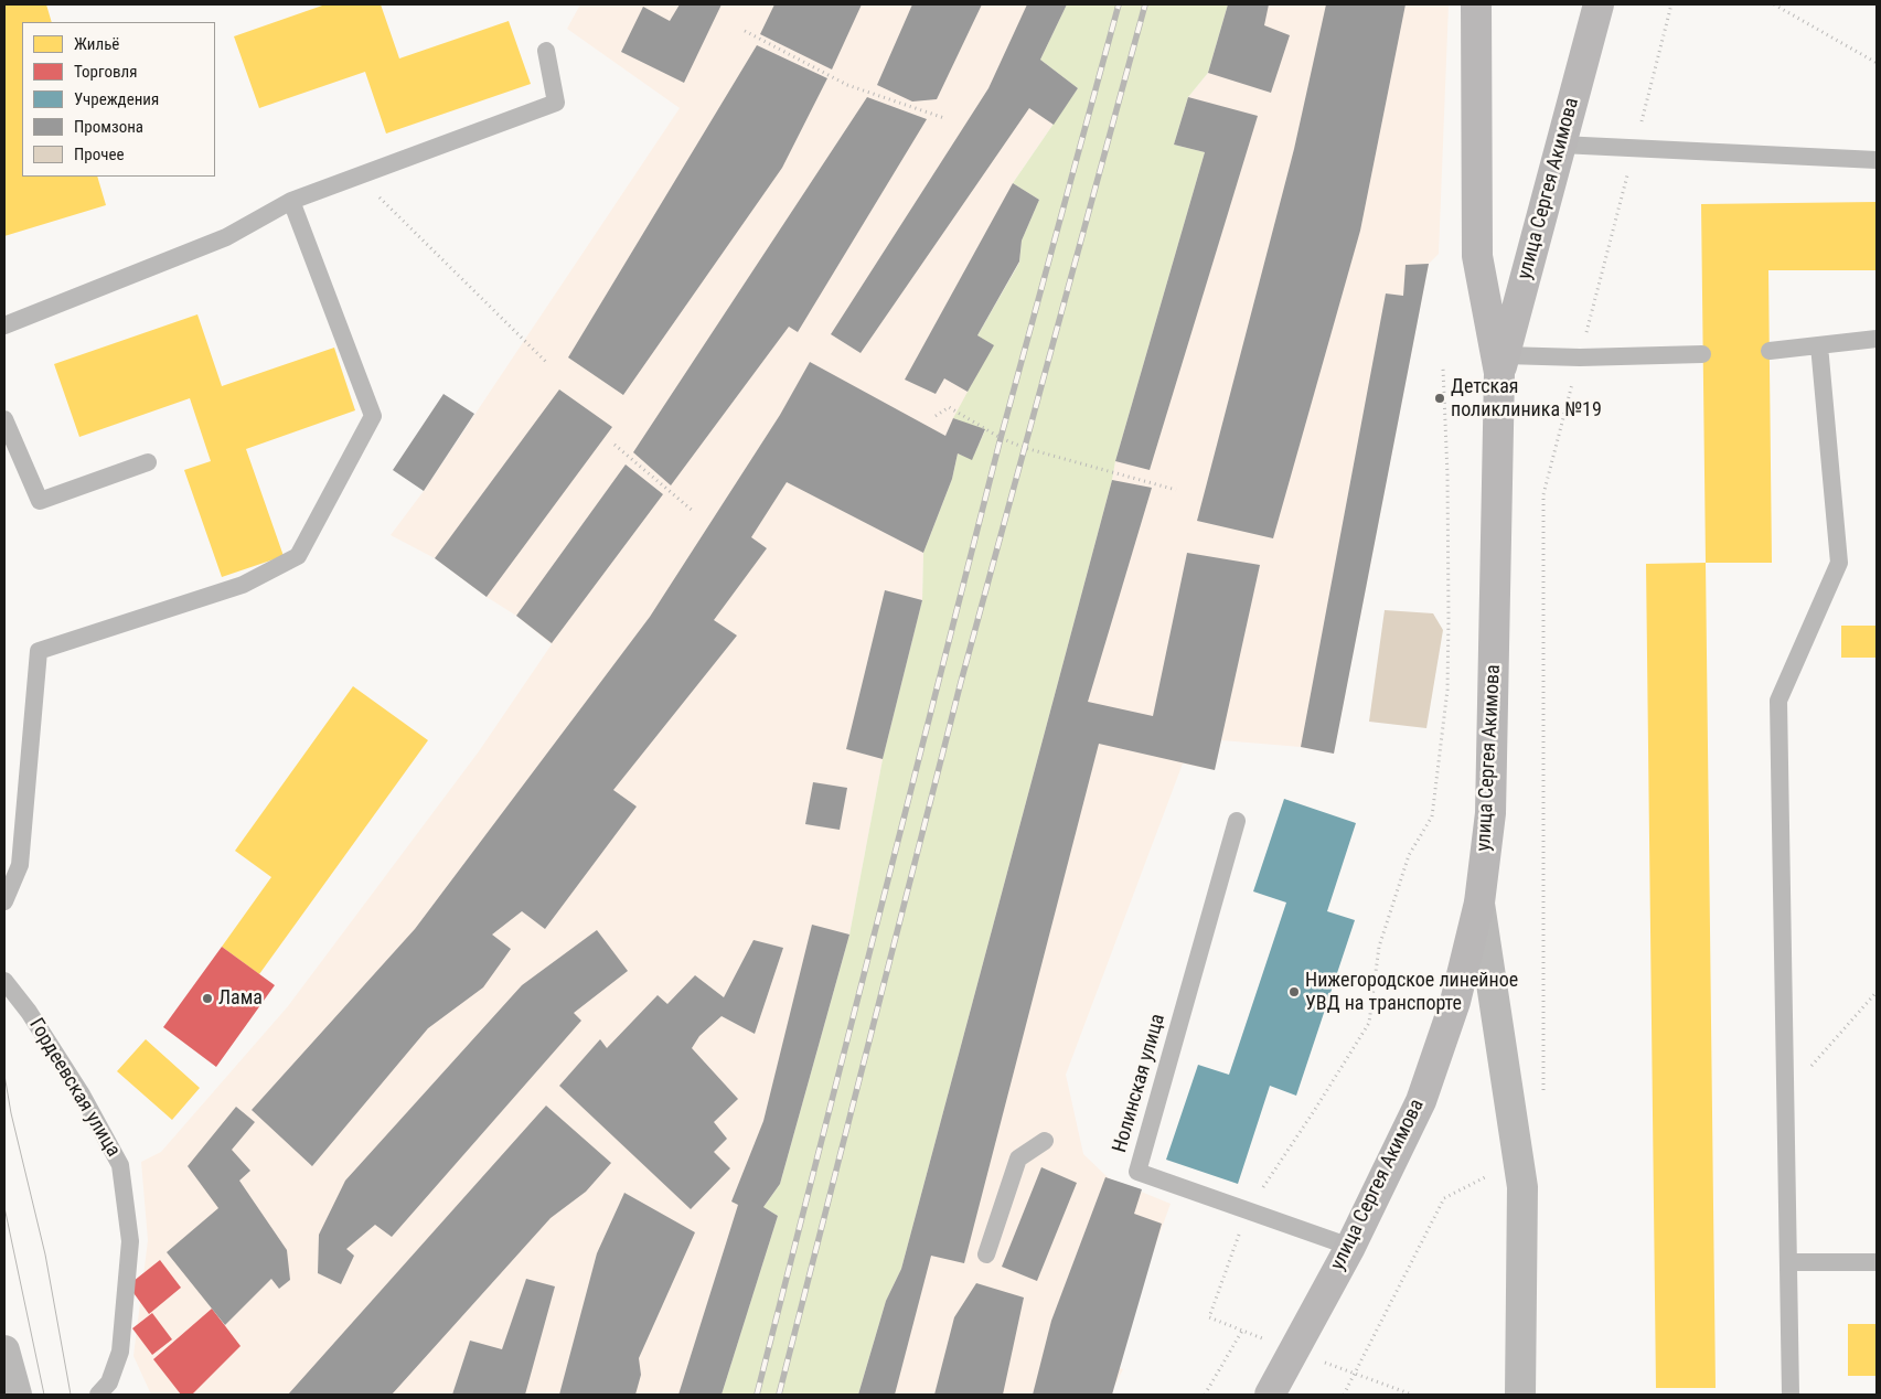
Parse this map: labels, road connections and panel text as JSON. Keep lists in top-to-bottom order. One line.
{"streets":{"main road":["улица Сергея Акимова"],"lane":["Нолинская улица","Гордеевская улица"]},"crossings":[["улица Сергея Акимова","Нолинская улица"]],"places":["Детская поликлиника №19","Нижегородское линейное УВД на транспорте","Лама"],"legend":["Жильё","Торговля","Учреждения","Промзона","Прочее"]}
